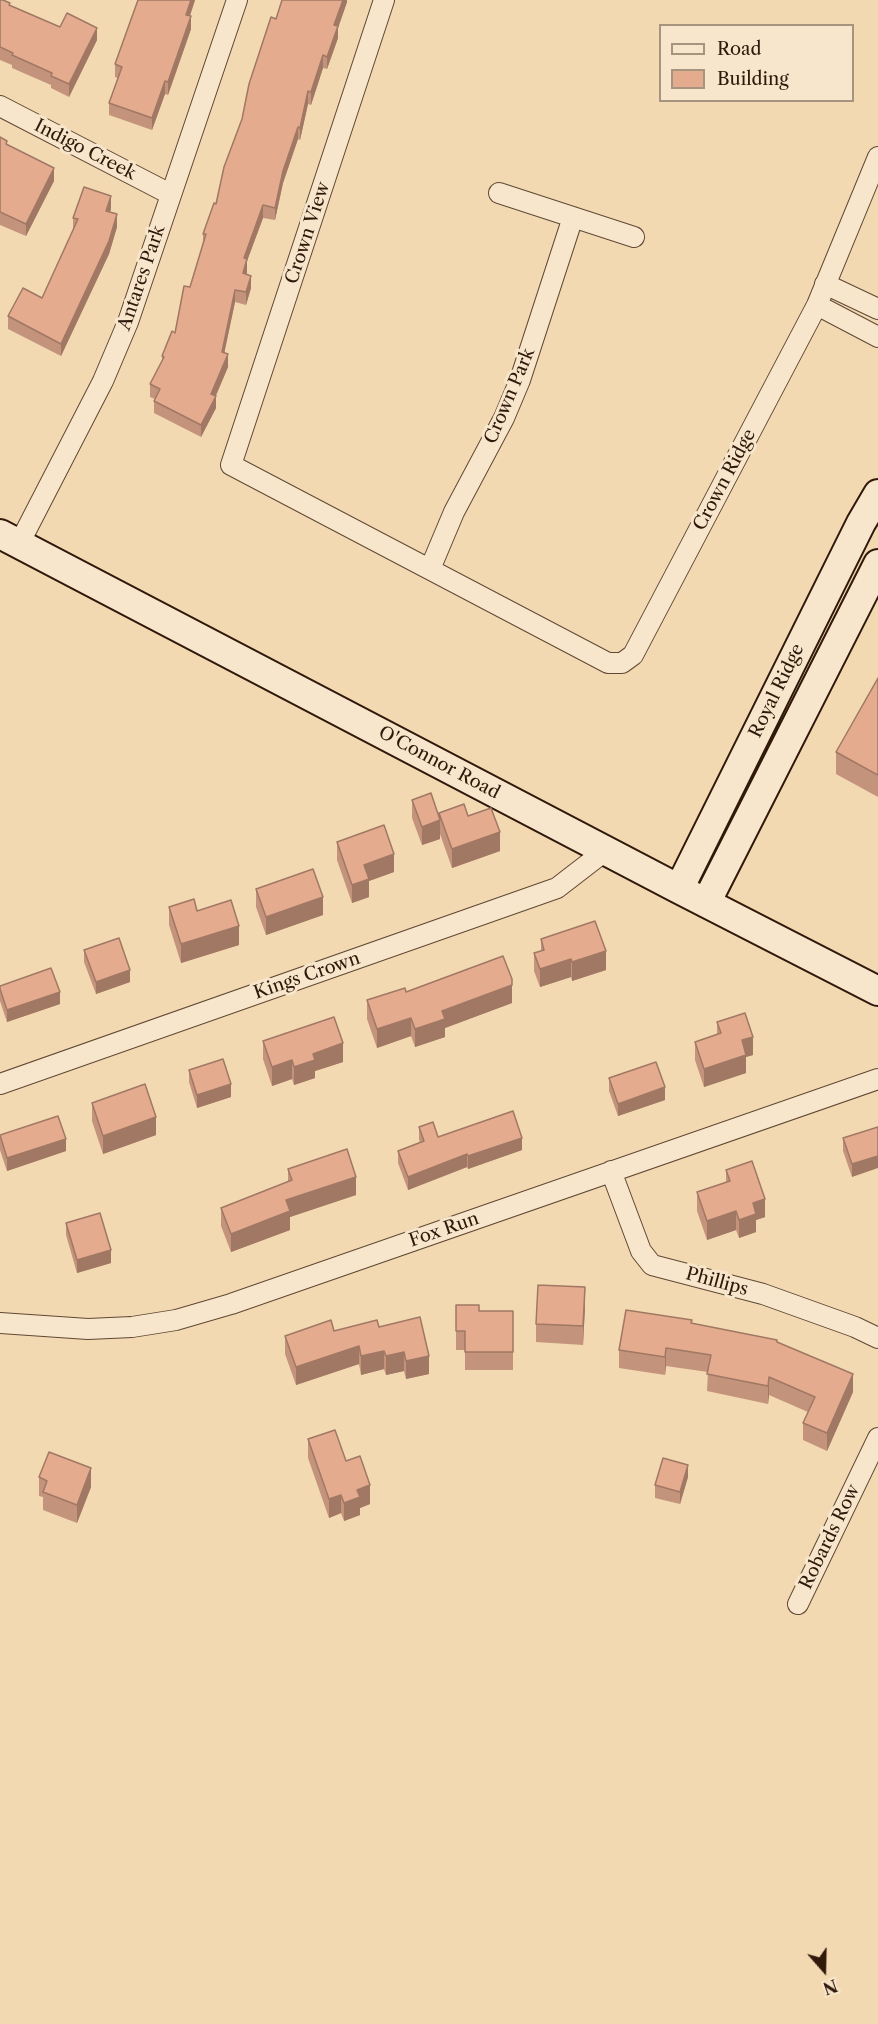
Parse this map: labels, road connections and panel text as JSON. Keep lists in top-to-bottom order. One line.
{"streets":{"main road":["Royal Ridge","O'Connor Road"],"street":["Indigo Creek","Crown View","Antares Park","Crown Park","Crown Ridge","Kings Crown","Fox Run","Phillips","Robards Row"]},"crossings":[["Indigo Creek","Antares Park"],["Crown View","Crown Park"],["Crown View","Crown Ridge"],["Antares Park","O'Connor Road"],["Crown Park","Crown Ridge"],["Royal Ridge","O'Connor Road"],["O'Connor Road","Kings Crown"],["Fox Run","Phillips"]],"legend":["Road","Building"],"north":"bottom"}
